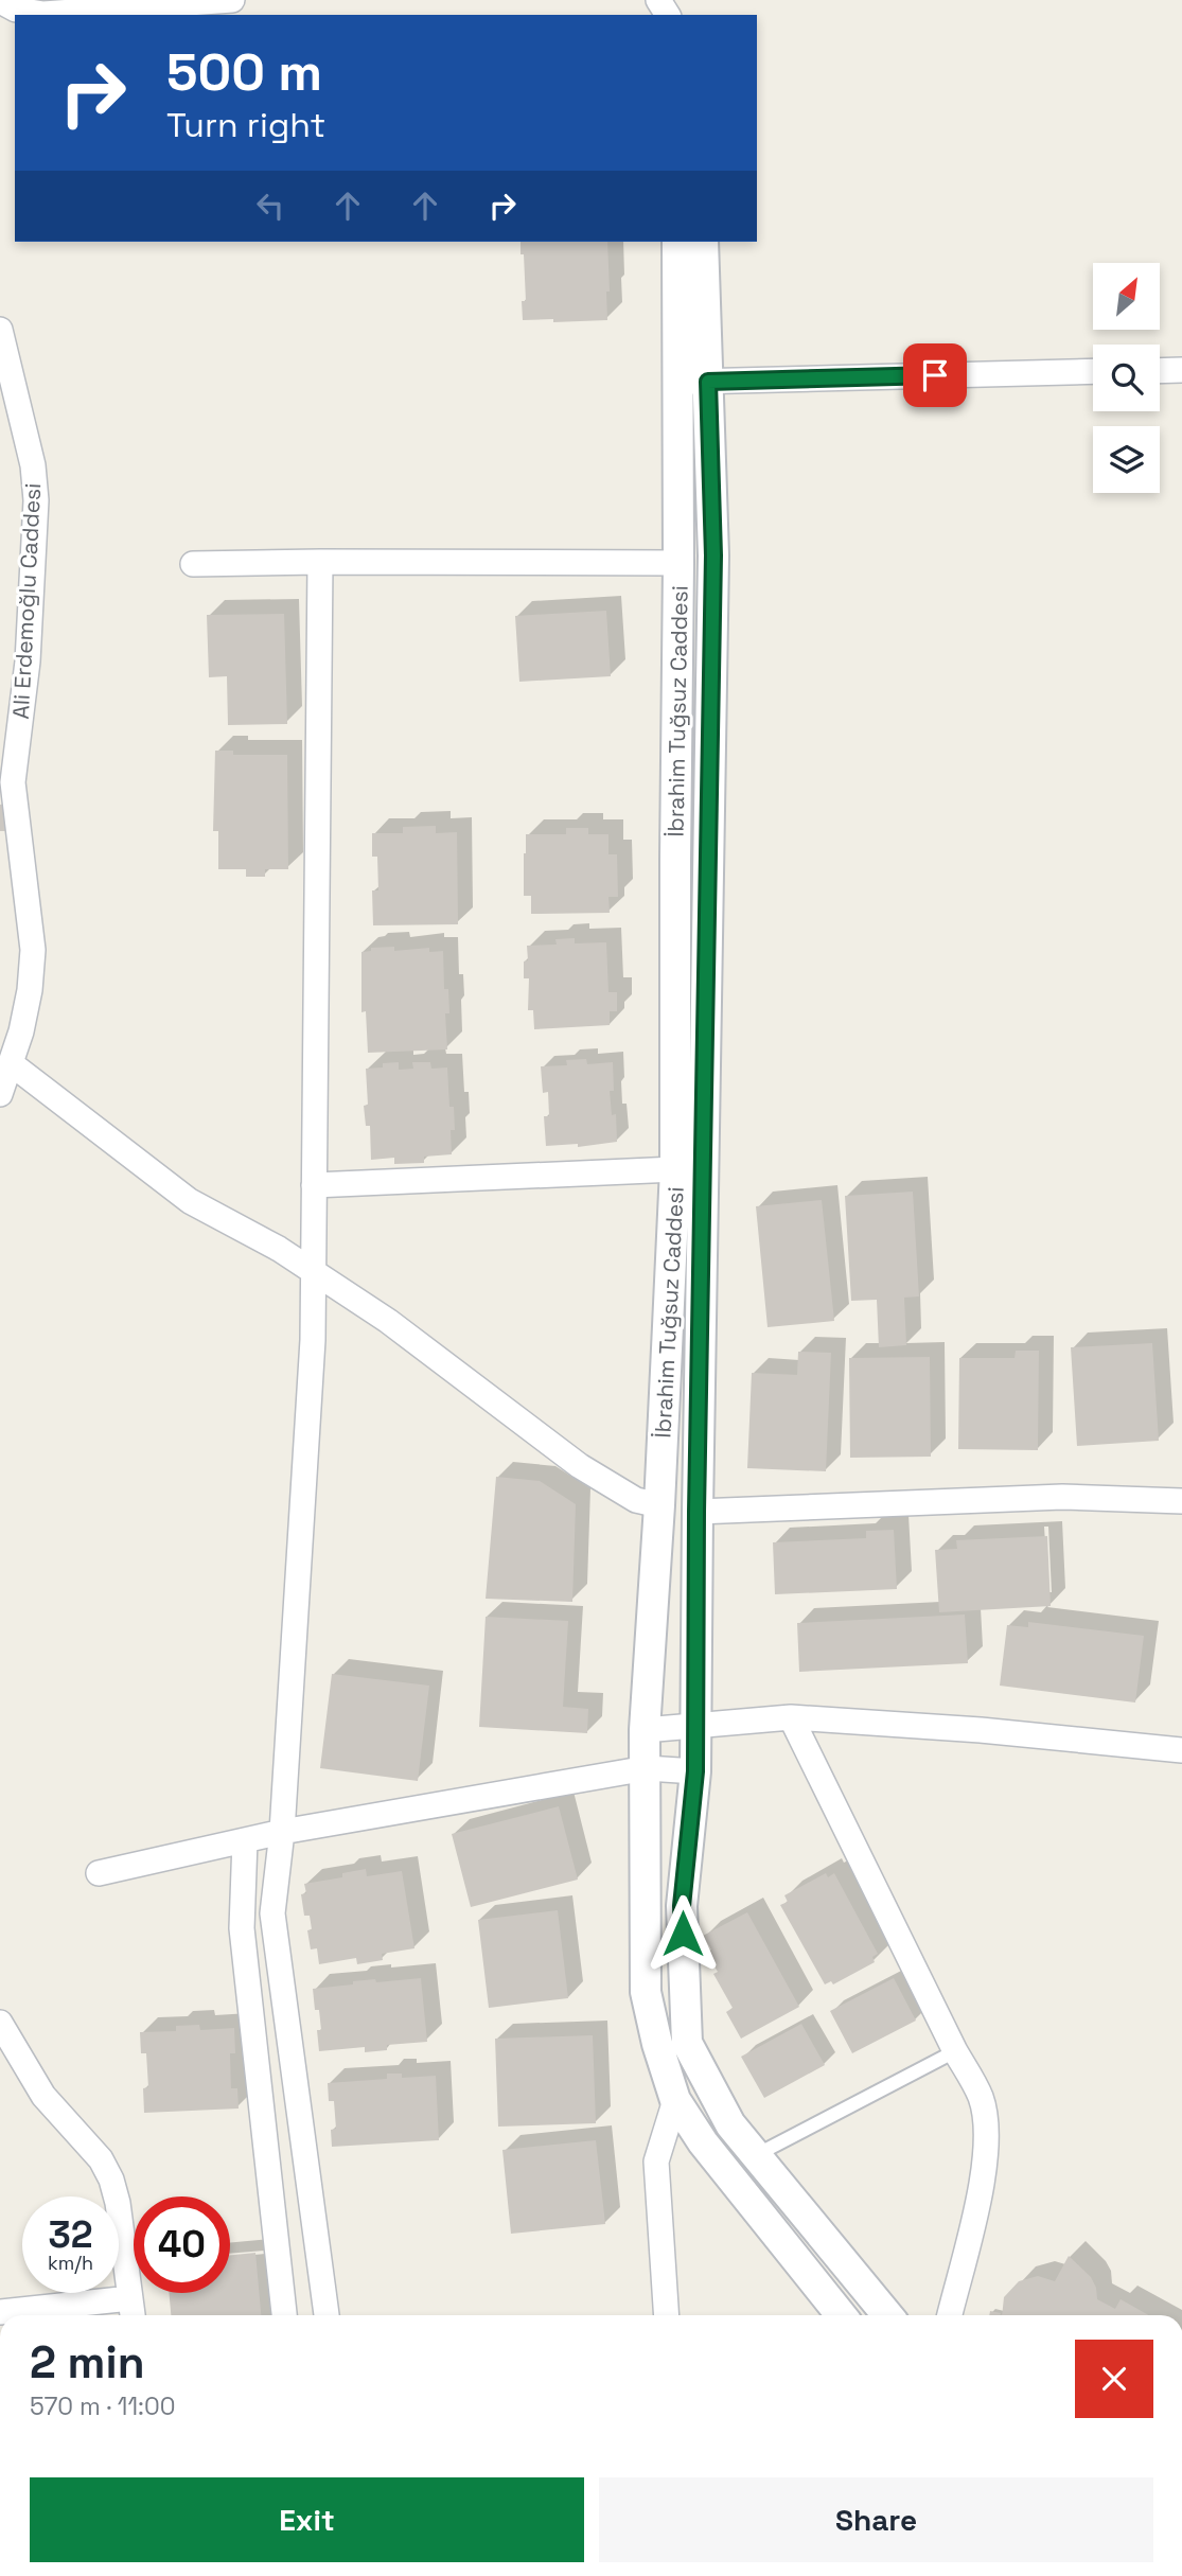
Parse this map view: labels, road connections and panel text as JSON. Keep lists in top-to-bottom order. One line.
{"streets":{"street":["Ali Erdemoğlu Caddesi","İbrahim Tuğsuz Caddesi"]},"north":"top right","page":{"turn":["500 m","Turn right"],"speed":"32 km/h","limit":"40","heading":["2 min","570 m · 11:00"],"buttons":["Exit","Share"]}}
